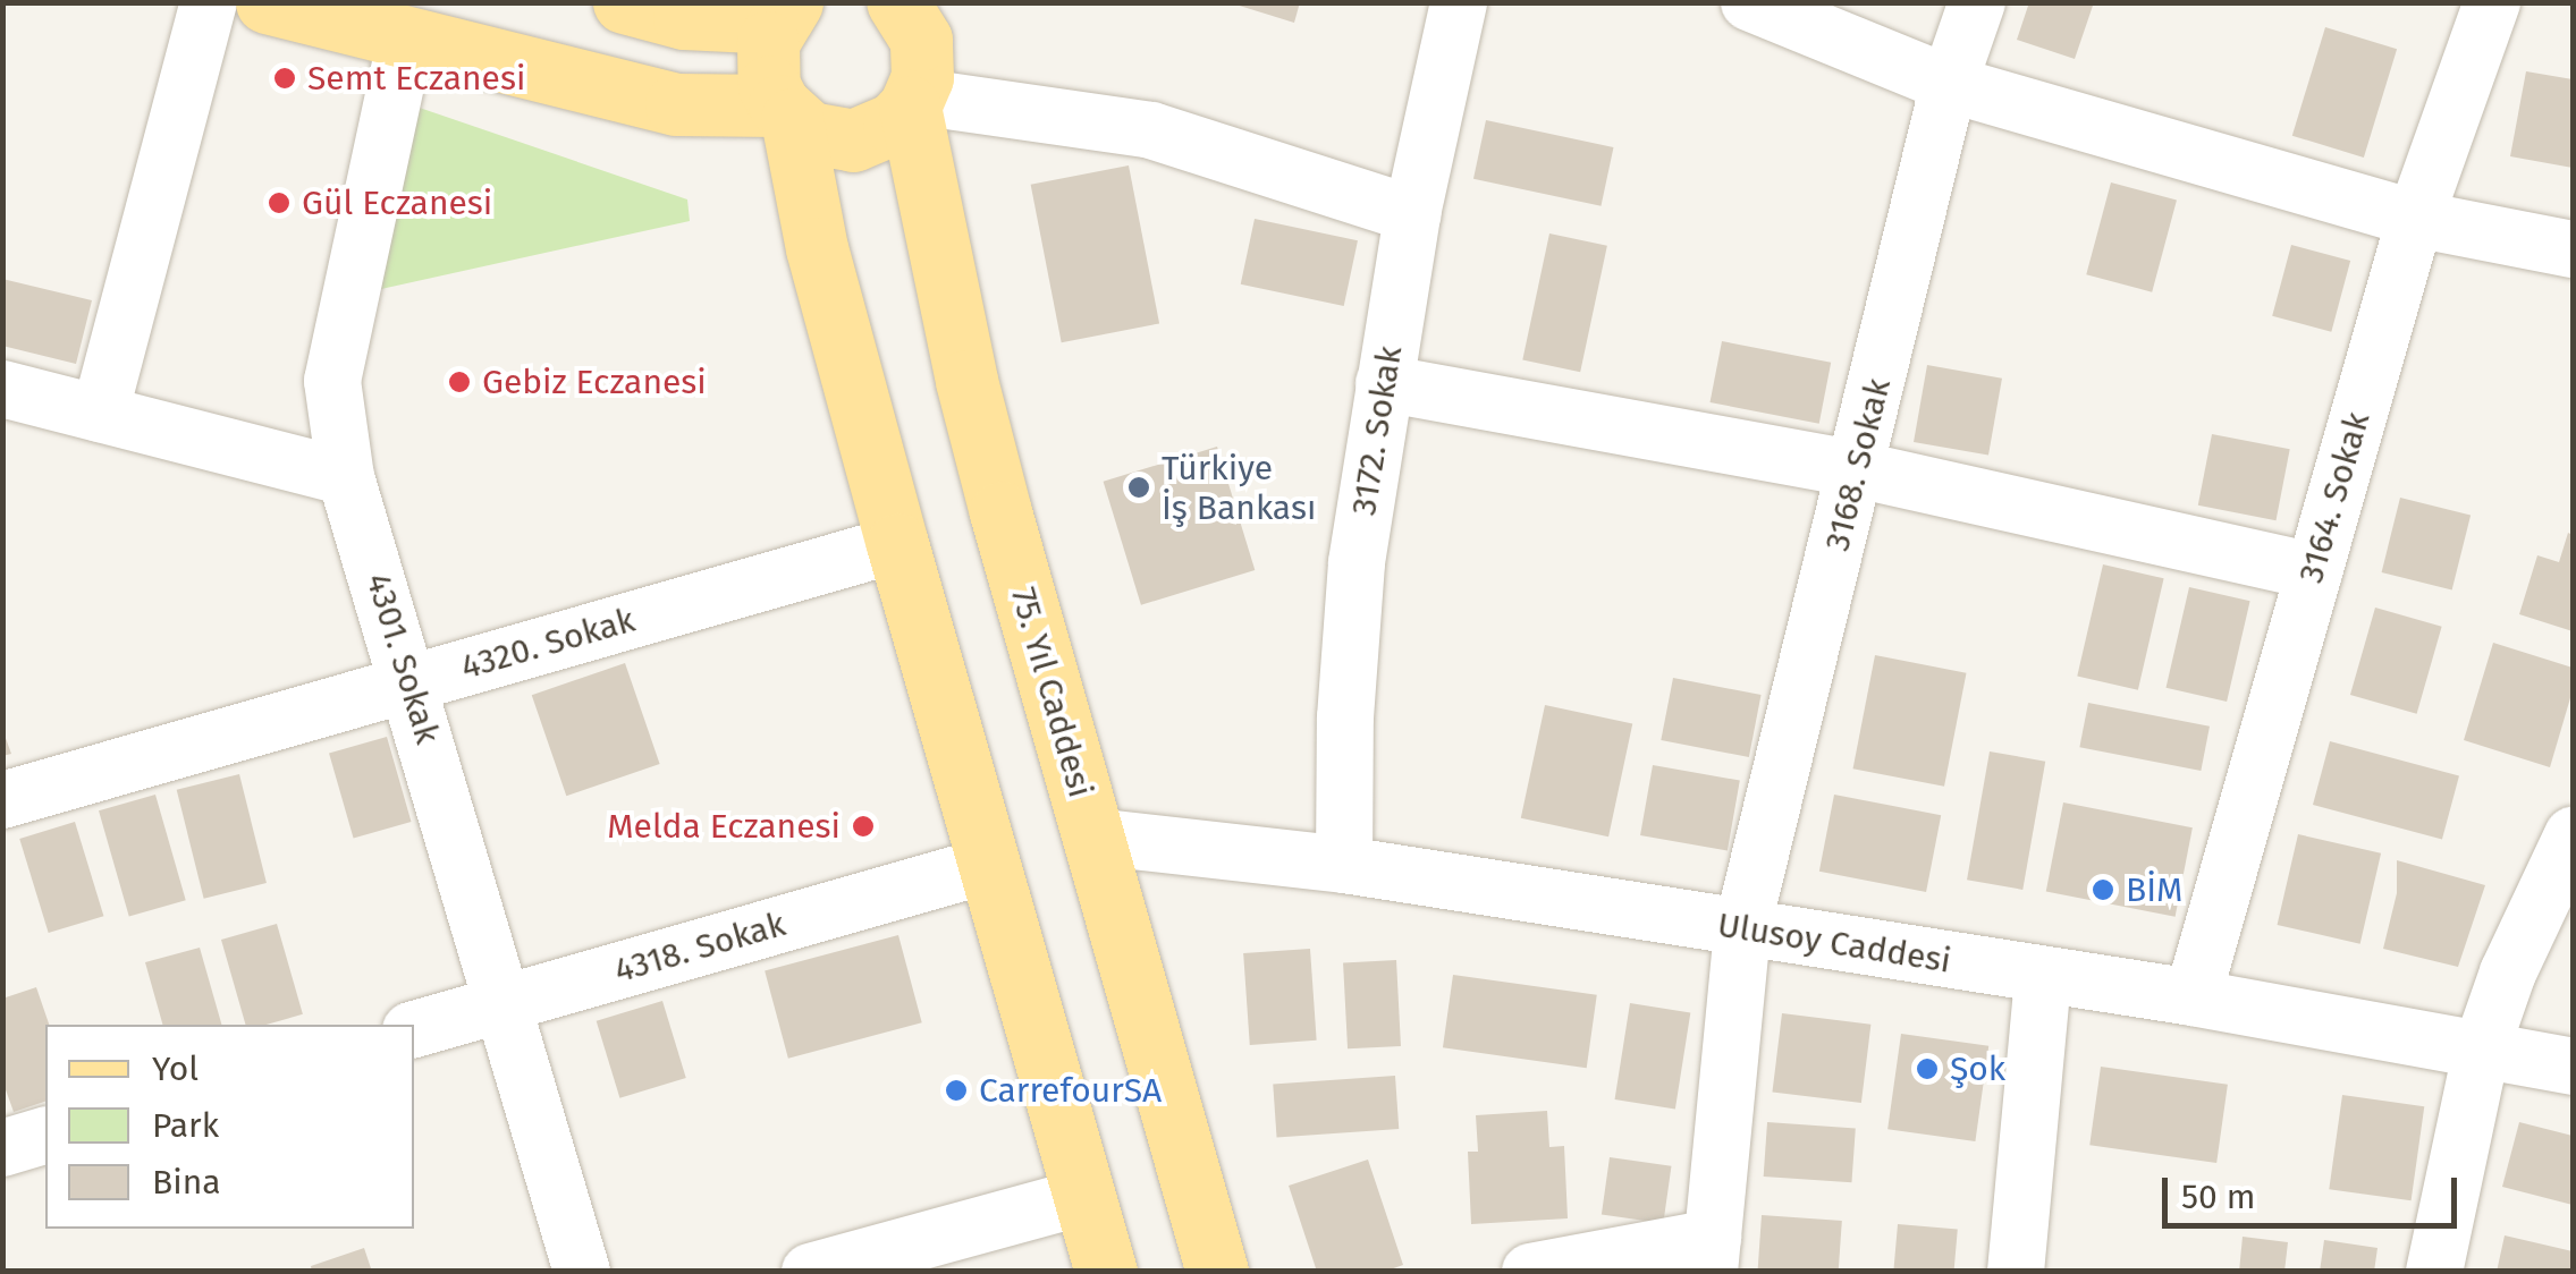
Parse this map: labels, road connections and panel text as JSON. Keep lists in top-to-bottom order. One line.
{"streets":{"main road":["75. Yıl Caddesi"],"street":["3172. Sokak","3168. Sokak","3164. Sokak","4320. Sokak","4301. Sokak","Ulusoy Caddesi","4318. Sokak"]},"crossings":[["3172. Sokak","Ulusoy Caddesi"],["3168. Sokak","Ulusoy Caddesi"],["3164. Sokak","Ulusoy Caddesi"],["4320. Sokak","4301. Sokak"],["4301. Sokak","4318. Sokak"],["75. Yıl Caddesi","Ulusoy Caddesi"]],"places":["Semt Eczanesi","Gül Eczanesi","Gebiz Eczanesi","Türkiye İş Bankası","Melda Eczanesi","BİM","Şok","CarrefourSA"],"legend":["Yol","Park","Bina"],"scale_bar":"50 m"}
